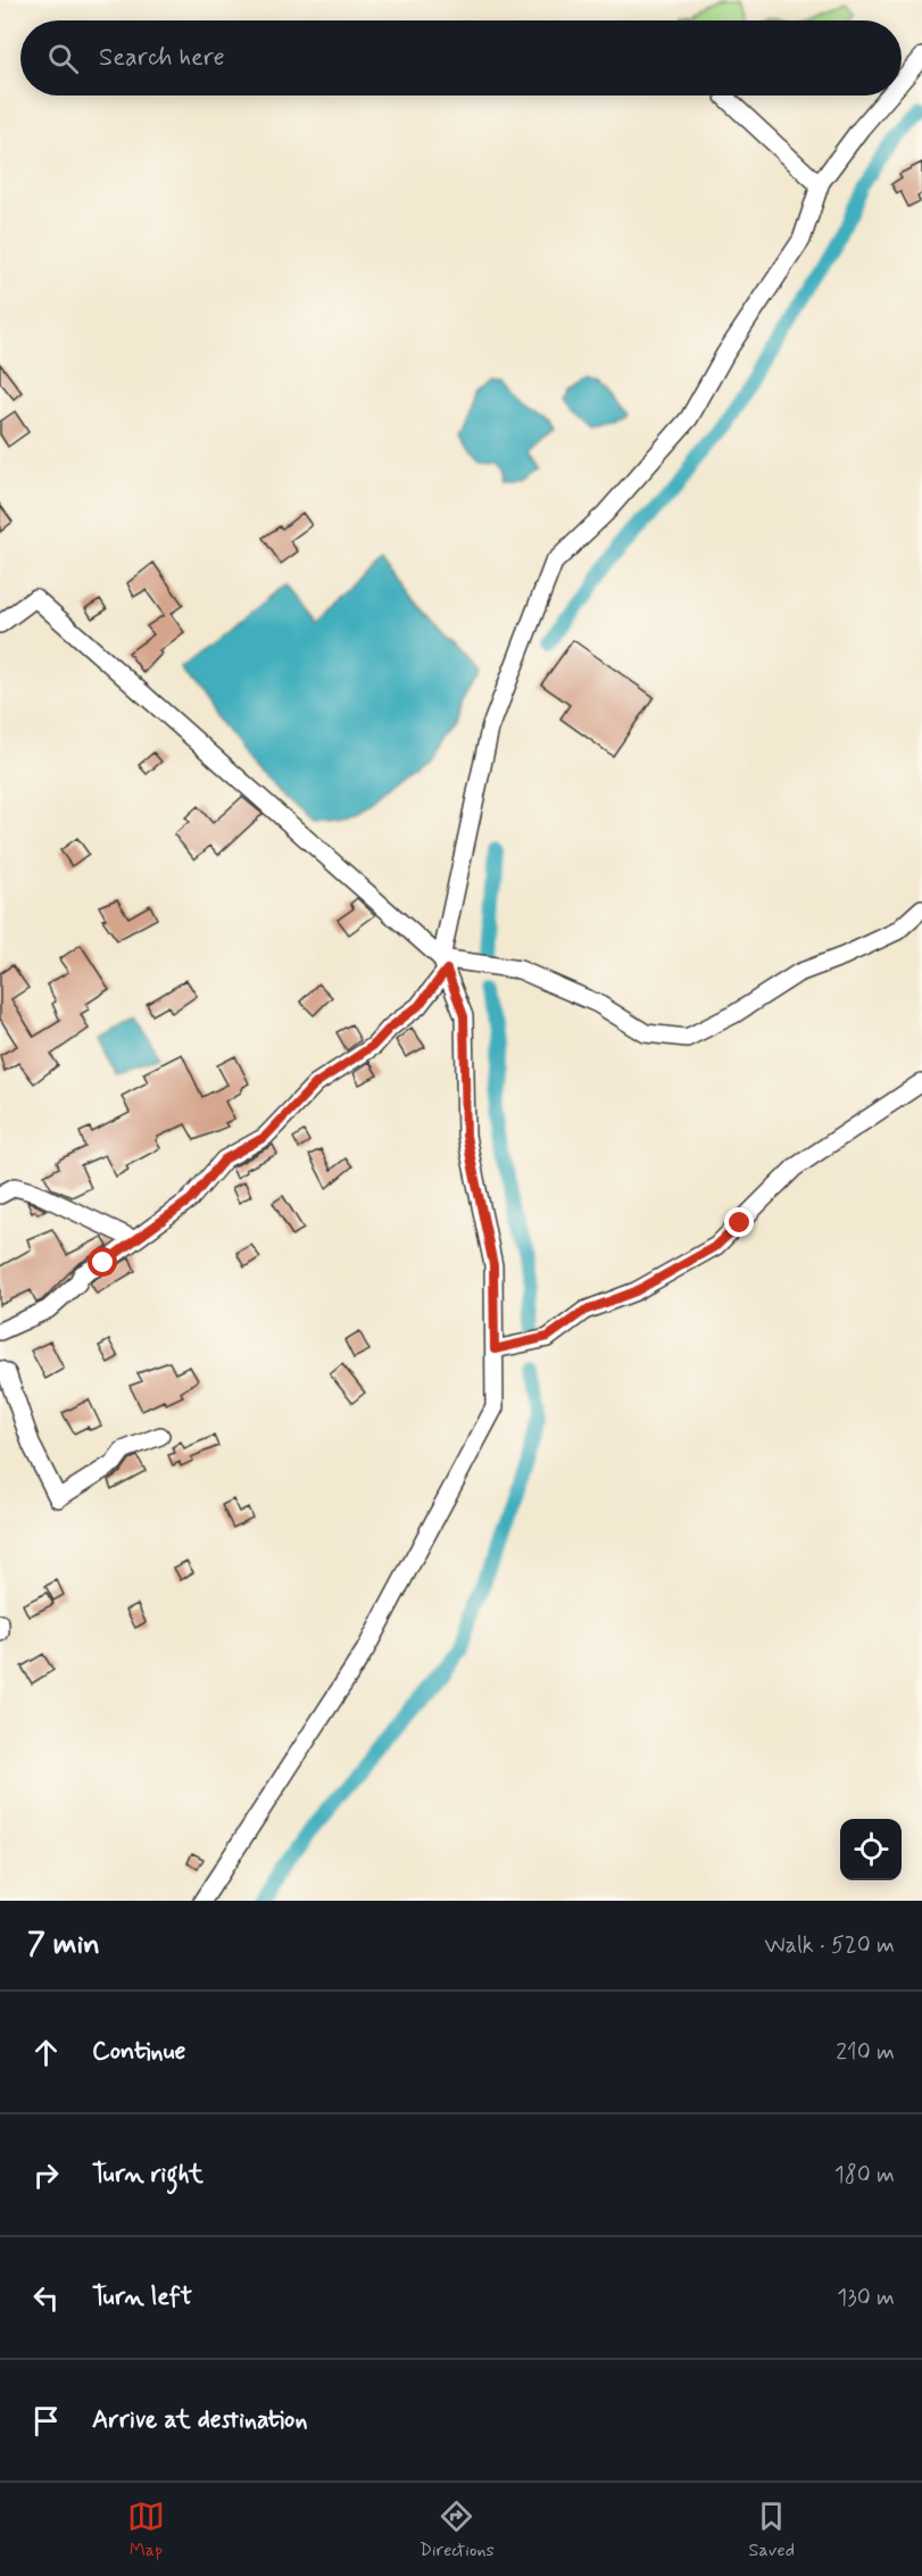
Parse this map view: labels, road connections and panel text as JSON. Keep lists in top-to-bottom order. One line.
{"page":{"search":"Search here","heading":["7 min","Walk · 520 m"],"list":[["Continue","210 m"],["Turn right","180 m"],["Turn left","130 m"],"Arrive at destination"],"nav":["Map","Directions","Saved"]}}
